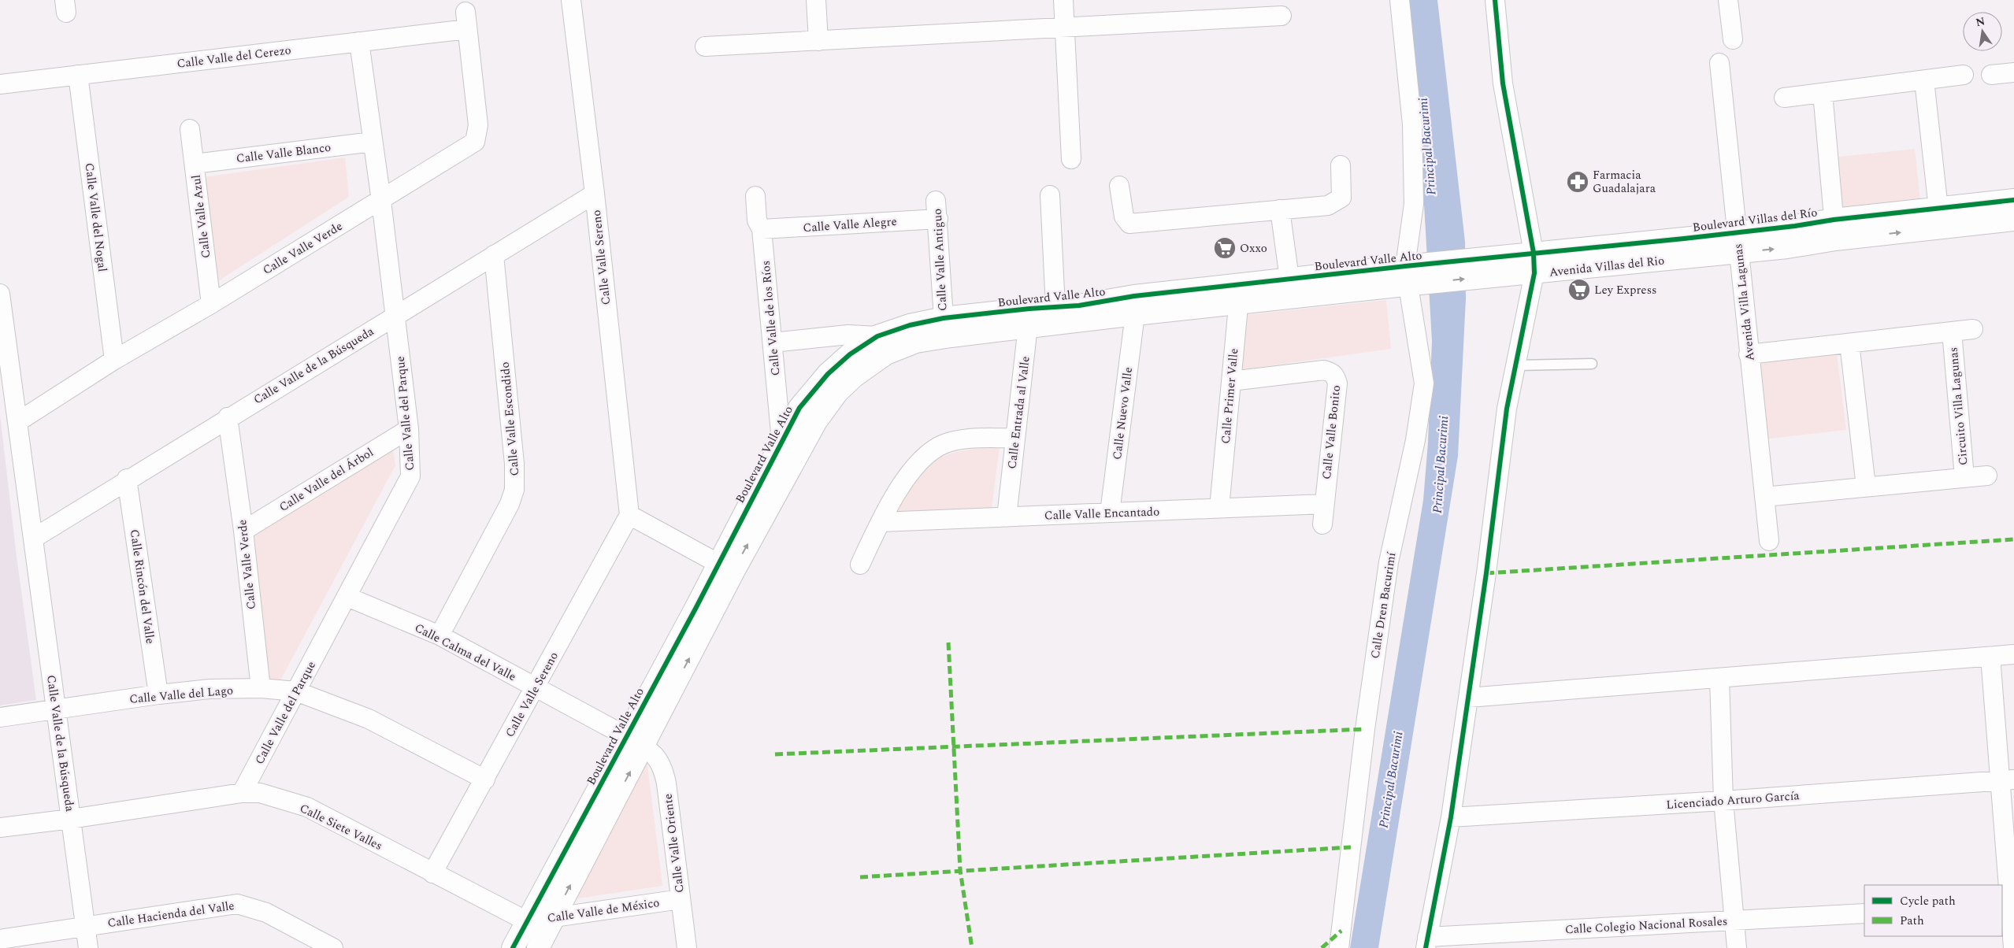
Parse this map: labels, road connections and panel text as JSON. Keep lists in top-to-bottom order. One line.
{"streets":{"street":["Calle Valle del Cerezo","Calle Valle Blanco","Calle Valle Azul","Calle Valle del Nogal","Boulevard Villas del Río","Calle Valle Alegre","Calle Valle Verde","Calle Valle Sereno","Calle Valle Antiguo","Boulevard Valle Alto","Avenida Villas del Rio","Avenida Villa Lagunas","Calle Valle de los Ríos","Calle Valle de la Búsqueda","Calle Primer Valle","Circuito Villa Lagunas","Calle Entrada al Valle","Calle Valle del Parque","Calle Nuevo Valle","Calle Valle Escondido","Calle Valle Bonito","Calle Valle del Árbol","Calle Valle Encantado","Calle Rincón del Valle","Calle Dren Bacurimí","Calle Calma del Valle","Calle Valle del Lago","Licenciado Arturo García","Calle Siete Valles","Calle Valle Oriente","Calle Valle de México","Calle Hacienda del Valle","Calle Colegio Nacional Rosales"]},"crossings":[["Calle Valle del Cerezo","Calle Valle del Nogal"],["Calle Valle del Cerezo","Calle Valle Verde"],["Calle Valle del Cerezo","Calle Valle del Parque"],["Calle Valle Blanco","Calle Valle Azul"],["Calle Valle Blanco","Calle Valle del Parque"],["Calle Valle Azul","Calle Valle Verde"],["Calle Valle del Nogal","Calle Valle Verde"],["Boulevard Villas del Río","Boulevard Valle Alto"],["Boulevard Villas del Río","Avenida Villas del Rio"],["Boulevard Villas del Río","Avenida Villa Lagunas"],["Calle Valle Alegre","Calle Valle Antiguo"],["Calle Valle Alegre","Calle Valle de los Ríos"],["Calle Valle Verde","Calle Valle de la Búsqueda"],["Calle Valle Verde","Calle Valle del Parque"],["Calle Valle Verde","Calle Valle del Árbol"],["Calle Valle Verde","Calle Valle del Lago"],["Calle Valle Sereno","Calle Valle de la Búsqueda"],["Calle Valle Sereno","Calle Calma del Valle"],["Calle Valle Sereno","Calle Valle del Lago"],["Calle Valle Sereno","Calle Siete Valles"],["Calle Valle Antiguo","Boulevard Valle Alto"],["Boulevard Valle Alto","Calle Valle de los Ríos"],["Boulevard Valle Alto","Calle Primer Valle"],["Boulevard Valle Alto","Calle Entrada al Valle"],["Boulevard Valle Alto","Calle Nuevo Valle"],["Boulevard Valle Alto","Calle Dren Bacurimí"],["Boulevard Valle Alto","Calle Calma del Valle"],["Boulevard Valle Alto","Calle Siete Valles"],["Boulevard Valle Alto","Calle Valle Oriente"],["Boulevard Valle Alto","Calle Valle de México"],["Avenida Villa Lagunas","Circuito Villa Lagunas"],["Calle Valle de la Búsqueda","Calle Valle del Parque"],["Calle Valle de la Búsqueda","Calle Valle Escondido"],["Calle Valle de la Búsqueda","Calle Rincón del Valle"],["Calle Valle de la Búsqueda","Calle Valle del Lago"],["Calle Valle de la Búsqueda","Calle Siete Valles"],["Calle Valle de la Búsqueda","Calle Hacienda del Valle"],["Calle Primer Valle","Calle Valle Bonito"],["Calle Primer Valle","Calle Valle Encantado"],["Calle Entrada al Valle","Calle Valle Encantado"],["Calle Valle del Parque","Calle Valle del Árbol"],["Calle Valle del Parque","Calle Calma del Valle"],["Calle Valle del Parque","Calle Valle del Lago"],["Calle Valle del Parque","Calle Siete Valles"],["Calle Nuevo Valle","Calle Valle Encantado"],["Calle Valle Escondido","Calle Calma del Valle"],["Calle Valle Bonito","Calle Valle Encantado"],["Calle Rincón del Valle","Calle Valle del Lago"],["Calle Calma del Valle","Calle Valle Oriente"],["Calle Siete Valles","Calle Valle de México"],["Calle Valle Oriente","Calle Valle de México"]],"water":["Principal Bacurimi"],"places":{"pharmacy":["Farmacia Guadalajara"],"supermarket":["Oxxo","Ley Express"]},"legend":["Cycle path","Path"],"north":"top"}
